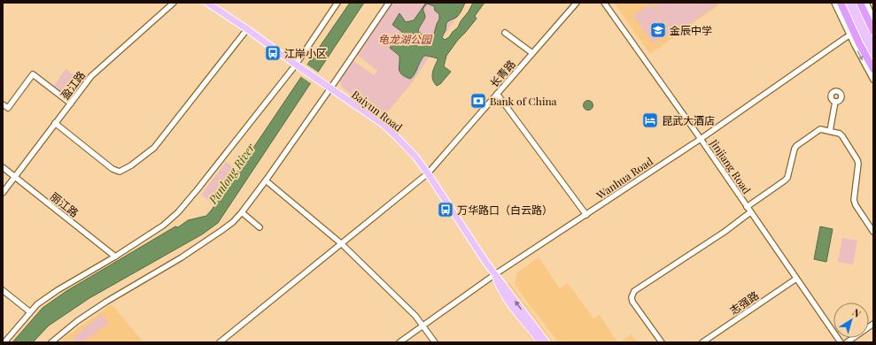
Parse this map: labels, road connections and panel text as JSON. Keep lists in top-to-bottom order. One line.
{"streets":{"main road":["Baiyun Road"],"street":["长青路","盈江路","Jinjiang Road","Wanhua Road","丽江路","志强路"]},"crossings":[["长青路","Baiyun Road"],["盈江路","丽江路"],["Baiyun Road","Wanhua Road"],["Jinjiang Road","Wanhua Road"],["Jinjiang Road","志强路"]],"water":["Panlong River"],"parks":["龟龙湖公园"],"places":{"school or university":["金辰中学"],"bus stop":["江岸小区","万华路口（白云路）"],"bank":["Bank of China"],"hotel":["昆武大酒店"]},"north":"top right"}
